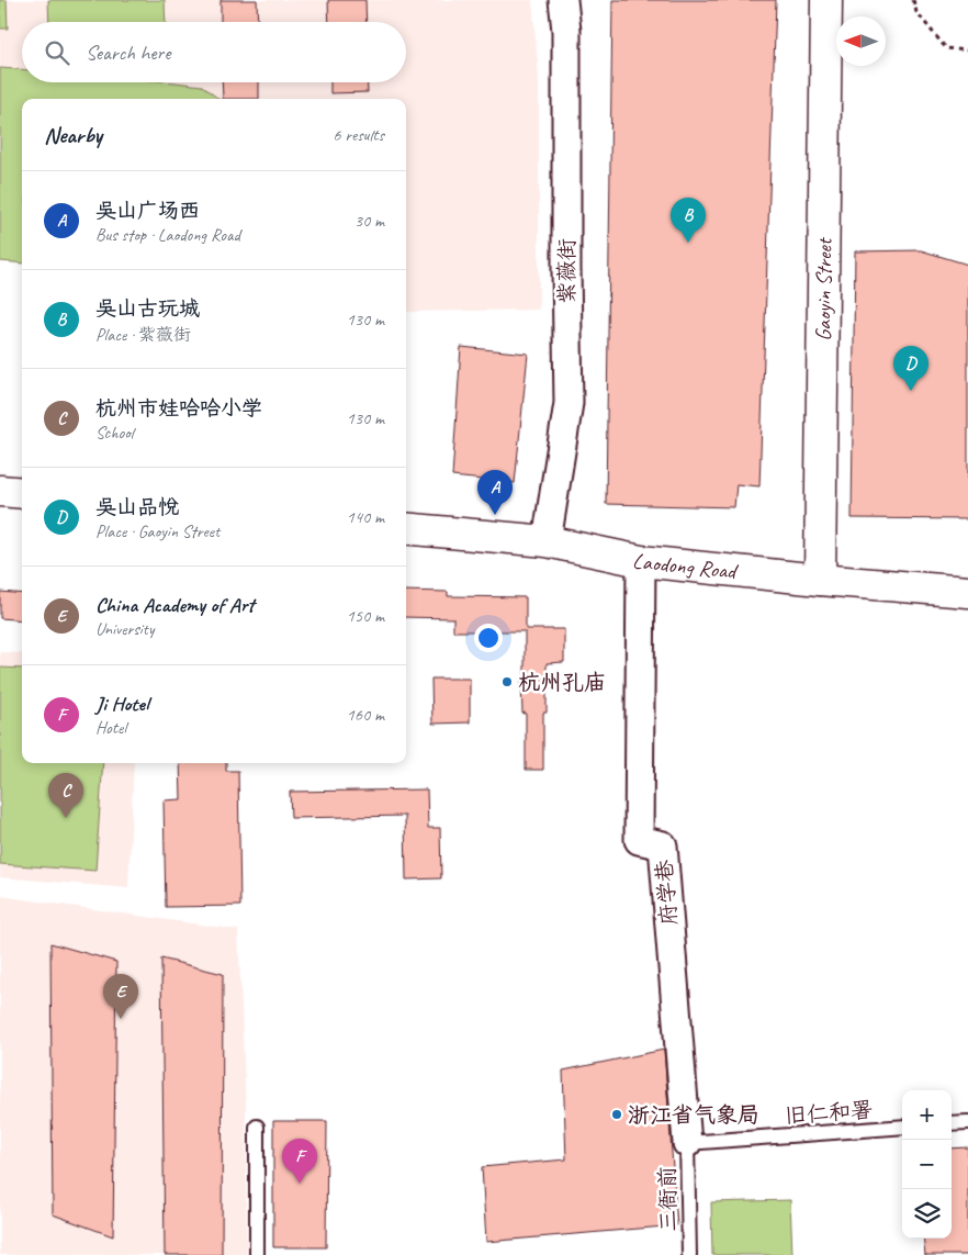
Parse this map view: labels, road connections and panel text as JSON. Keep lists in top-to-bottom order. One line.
{"streets":{"street":["紫薇街","Gaoyin Street","Laodong Road","府学巷"],"lane":["旧仁和署","三衙前"]},"crossings":[["紫薇街","Laodong Road"],["Gaoyin Street","Laodong Road"],["Laodong Road","府学巷"],["府学巷","旧仁和署"],["府学巷","三衙前"],["旧仁和署","三衙前"]],"places":["杭州孔庙","浙江省气象局"],"north":"left","page":{"search":"Search here","heading":["Nearby","6 results"],"list":[{"mark":"A","name":"吴山广场西","note":"Bus stop · Laodong Road","value":"30 m"},{"mark":"B","name":"吴山古玩城","note":"Place · 紫薇街","value":"130 m"},{"mark":"C","name":"杭州市娃哈哈小学","note":"School","value":"130 m"},{"mark":"D","name":"吴山品悦","note":"Place · Gaoyin Street","value":"140 m"},{"mark":"E","name":"China Academy of Art","note":"University","value":"150 m"},{"mark":"F","name":"Ji Hotel","note":"Hotel","value":"160 m"}],"pins":["B","D","A","C","E","F"],"map_buttons":["+","−"]}}
